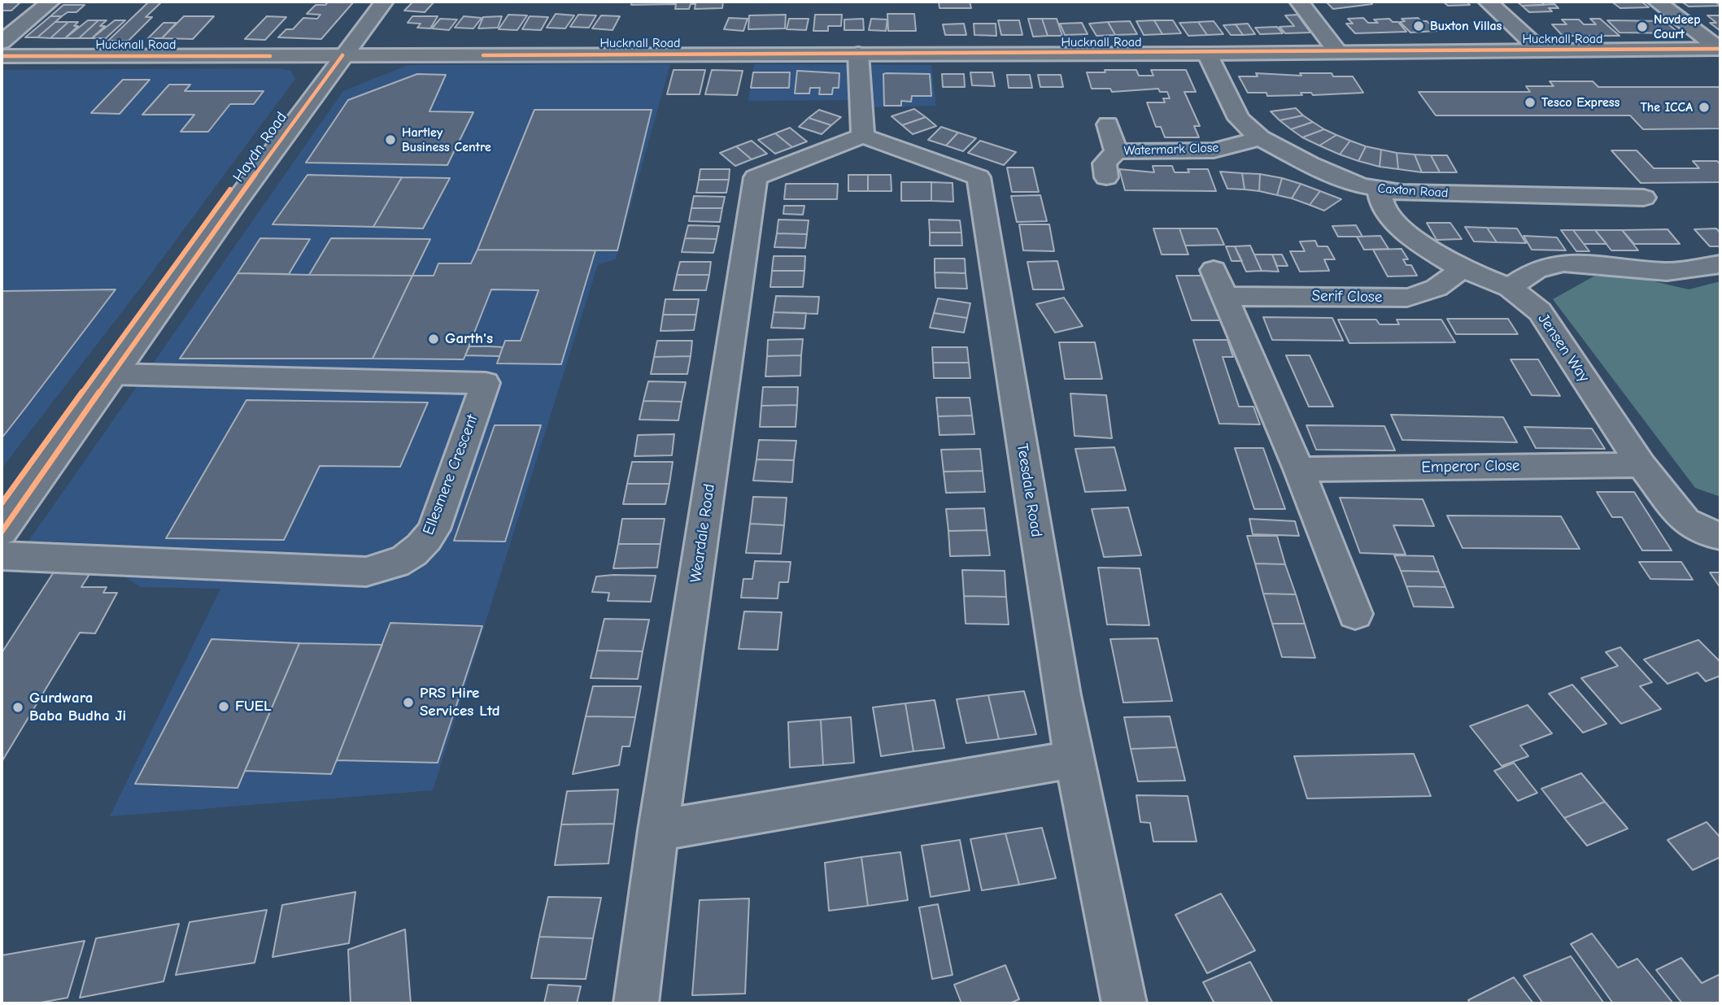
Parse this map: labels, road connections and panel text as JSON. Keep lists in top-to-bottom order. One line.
{"streets":{"main road":["Hucknall Road"],"street":["Haydn Road","Watermark Close","Caxton Road","Serif Close","Jensen Way","Emperor Close","Ellesmere Crescent","Teesdale Road","Weardale Road"]},"crossings":[["Hucknall Road","Haydn Road"],["Hucknall Road","Caxton Road"],["Haydn Road","Ellesmere Crescent"],["Watermark Close","Caxton Road"],["Caxton Road","Jensen Way"],["Serif Close","Jensen Way"],["Jensen Way","Emperor Close"],["Teesdale Road","Weardale Road"]],"places":["Buxton Villas","Navdeep Court","Tesco Express","The ICCA","Hartley Business Centre","Garth's","PRS Hire Services Ltd","FUEL","Gurdwara Baba Budha Ji"]}
